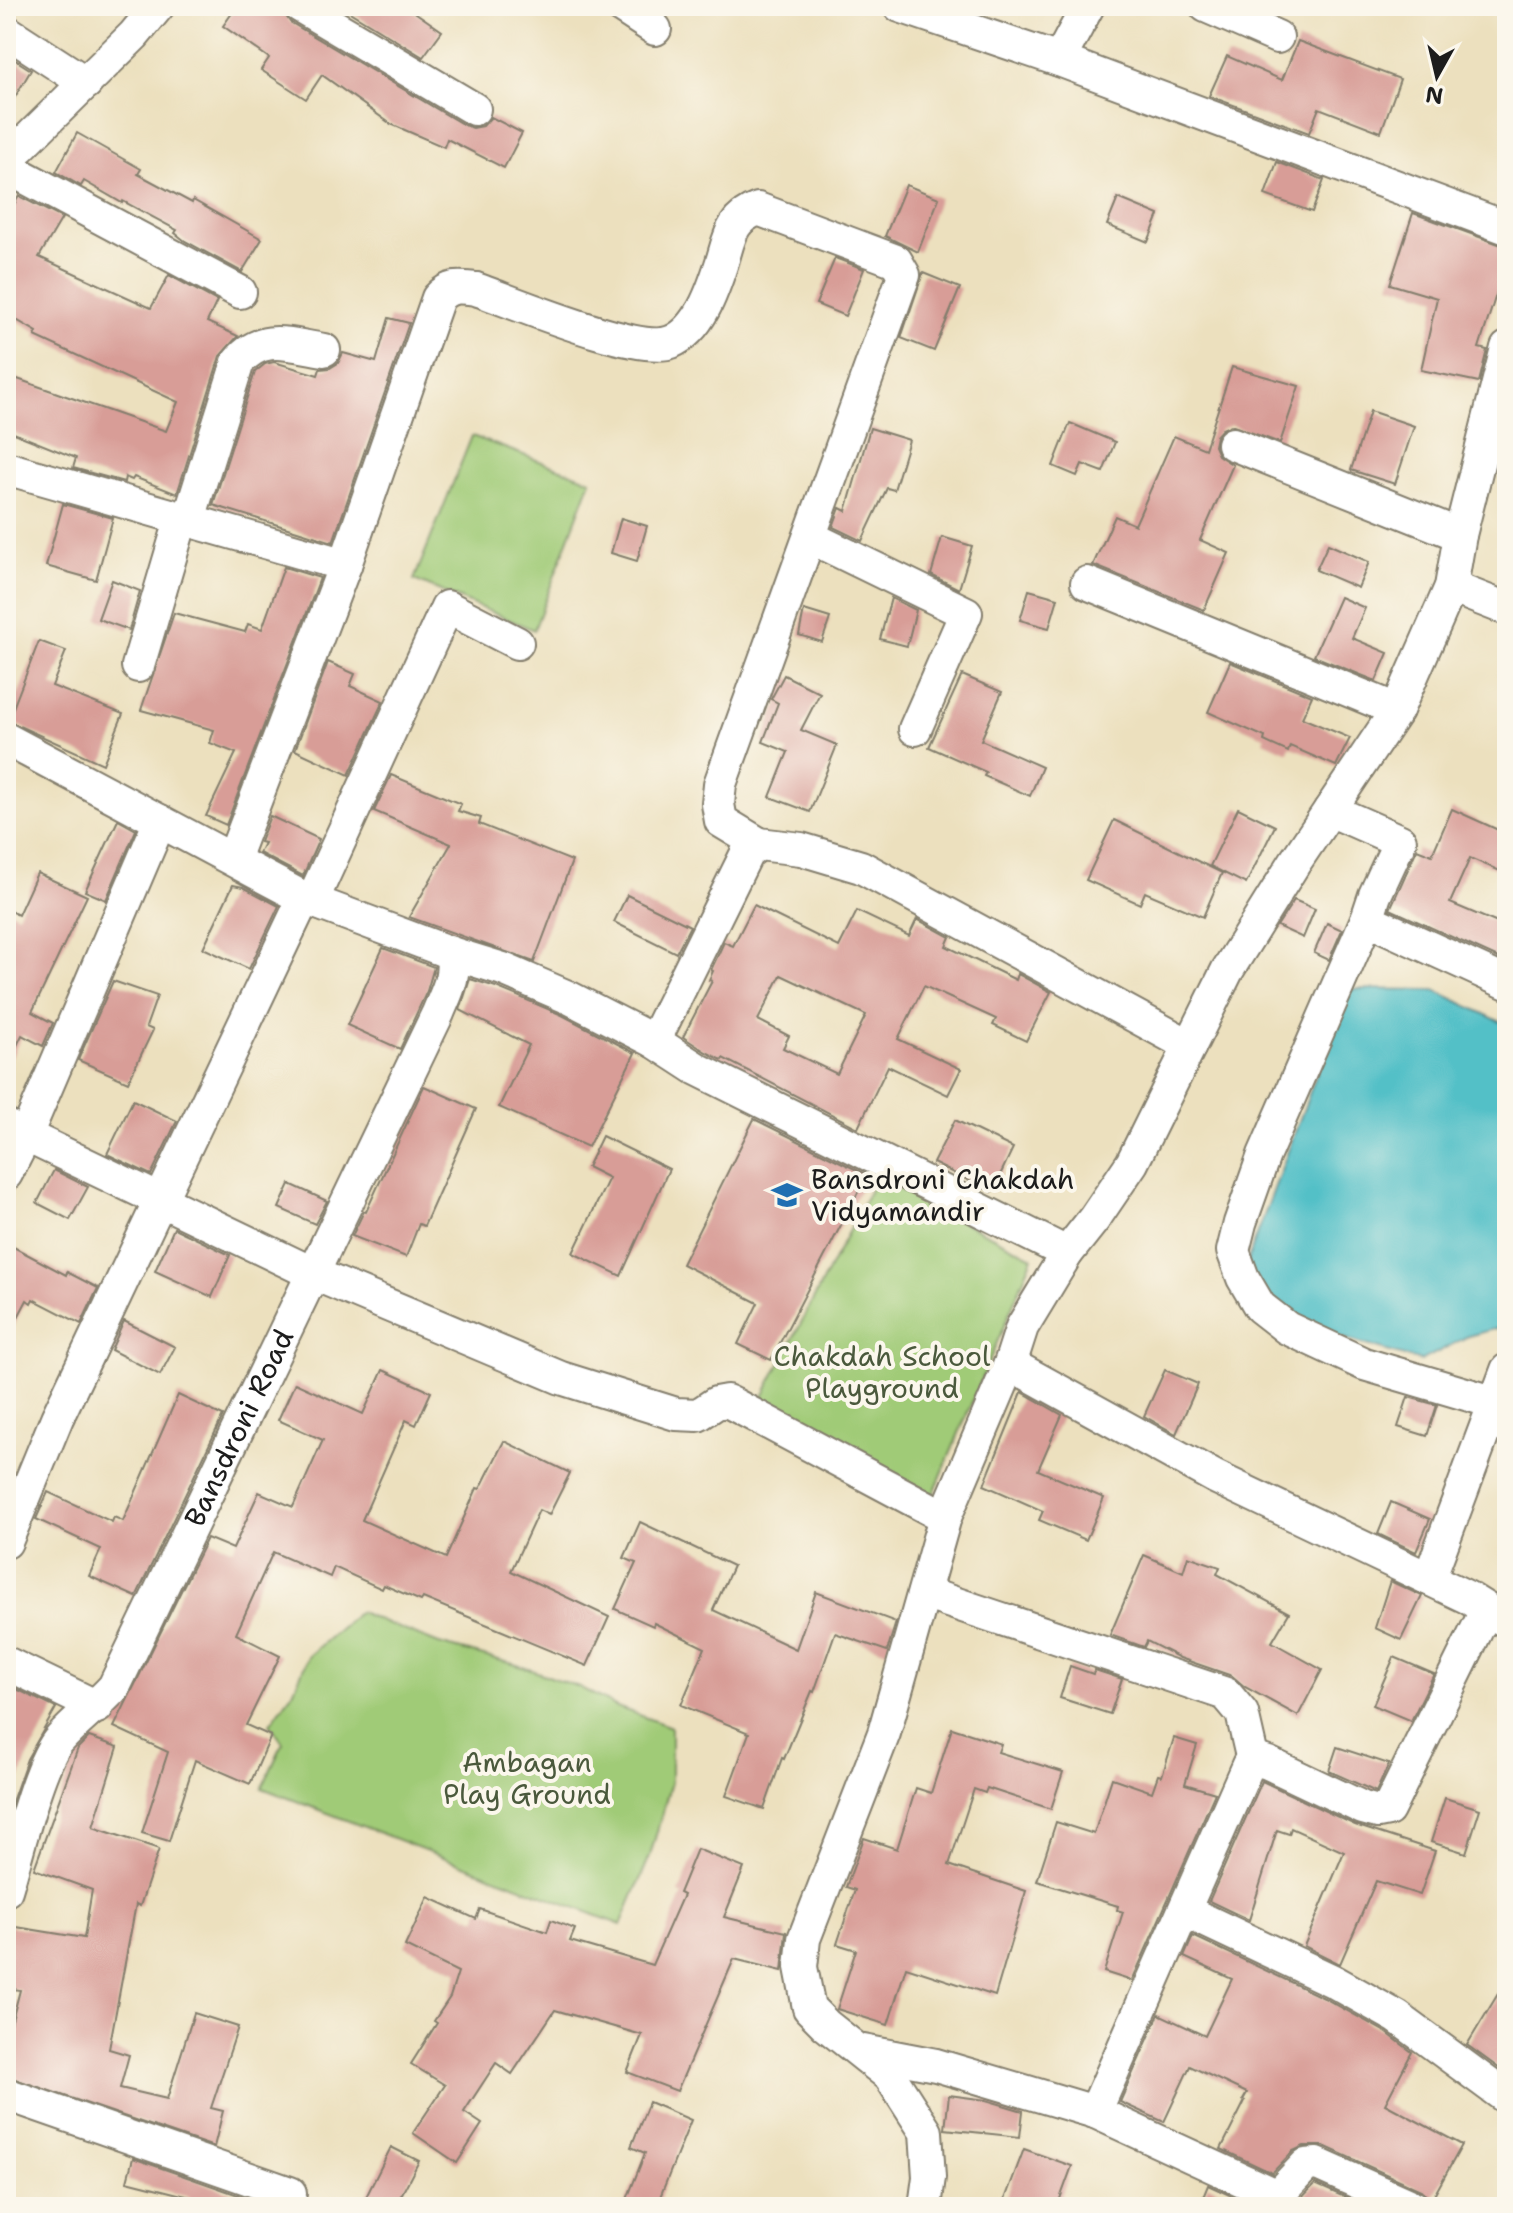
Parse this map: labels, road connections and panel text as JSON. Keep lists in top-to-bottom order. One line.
{"streets":{"street":["Bansdroni Road"]},"parks":["Chakdah School Playground","Ambagan Play Ground"],"places":{"school or university":["Bansdroni Chakdah Vidyamandir"]},"north":"bottom"}
